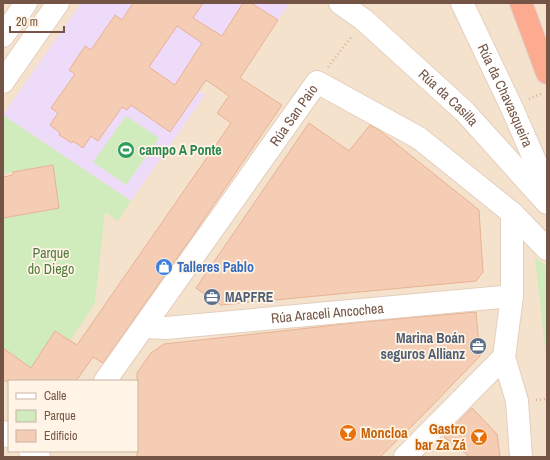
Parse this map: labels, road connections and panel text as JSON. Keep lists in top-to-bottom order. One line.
{"streets":{"street":["Rúa da Chavasqueira","Rúa da Casilla","Rúa San Paio","Rúa Araceli Ancochea"]},"crossings":[["Rúa San Paio","Rúa Araceli Ancochea"]],"parks":["Parque do Diego"],"places":{"sports":["campo A Ponte"],"shop":["Talleres Pablo"],"office":["MAPFRE","Marina Boán seguros Allianz"],"bar":["Moncloa","Gastro bar Za Zá"]},"legend":["Calle","Parque","Edificio"],"scale_bar":"20 m"}
